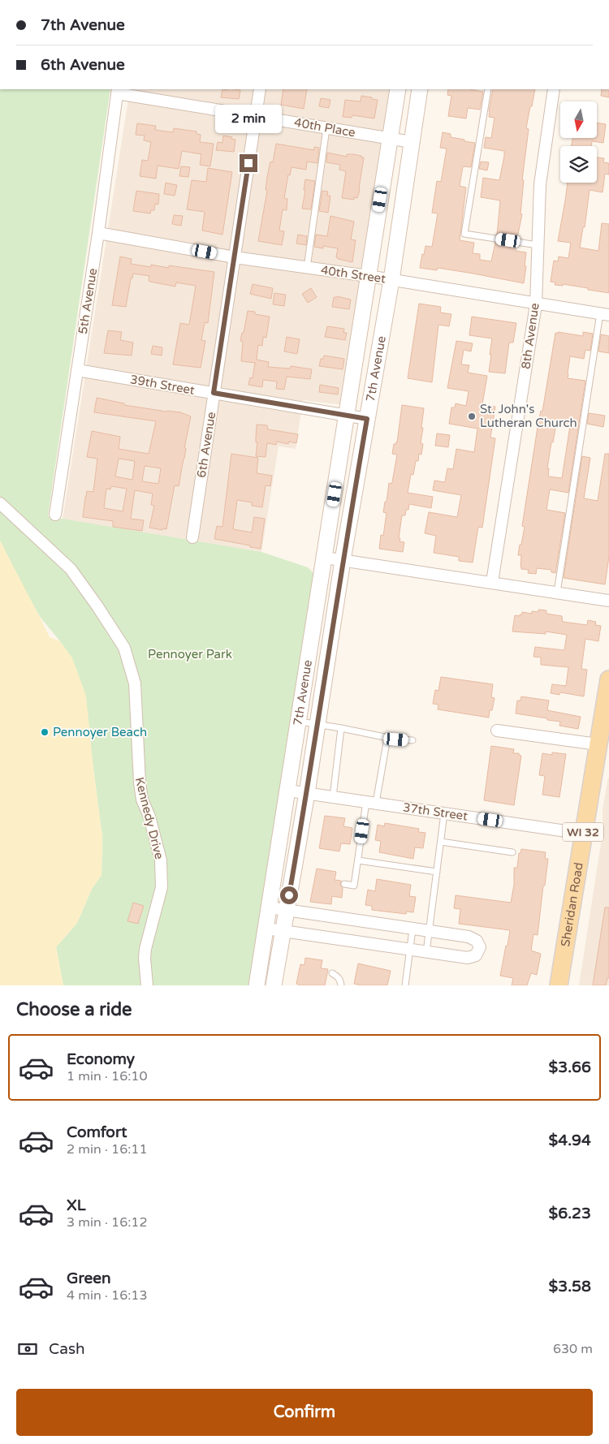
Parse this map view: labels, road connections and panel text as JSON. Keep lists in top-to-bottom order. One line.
{"streets":{"main road":["WI 32","Sheridan Road"],"street":["40th Place","40th Street","5th Avenue","8th Avenue","7th Avenue","39th Street","6th Avenue","37th Street","Kennedy Drive"]},"crossings":[["40th Place","5th Avenue"],["40th Place","7th Avenue"],["40th Place","6th Avenue"],["40th Street","5th Avenue"],["40th Street","8th Avenue"],["40th Street","7th Avenue"],["40th Street","6th Avenue"],["5th Avenue","39th Street"],["7th Avenue","39th Street"],["7th Avenue","37th Street"],["39th Street","6th Avenue"],["37th Street","Sheridan Road"]],"parks":["Pennoyer Park"],"places":["St. John's Lutheran Church","Pennoyer Beach"],"north":"bottom","page":{"banner":["7th Avenue","6th Avenue"],"bubble":"2 min","heading":"Choose a ride","list":[{"name":"Economy","note":"1 min · 16:10","value":"$3.66"},{"name":"Comfort","note":"2 min · 16:11","value":"$4.94"},{"name":"XL","note":"3 min · 16:12","value":"$6.23"},{"name":"Green","note":"4 min · 16:13","value":"$3.58"}],"pay":["Cash","630 m"],"buttons":"Confirm"}}
